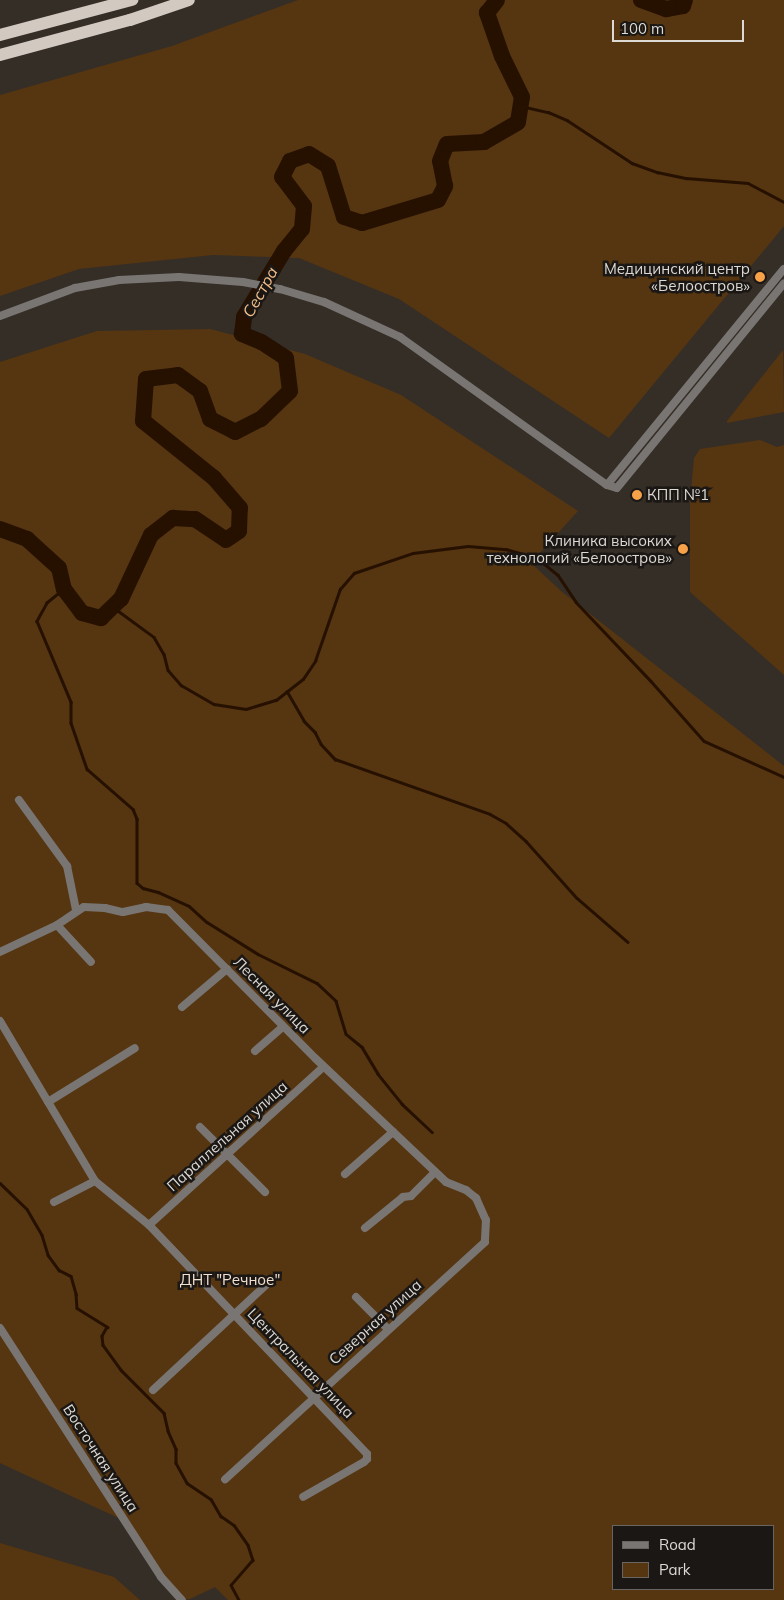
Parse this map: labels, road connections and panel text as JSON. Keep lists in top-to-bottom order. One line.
{"streets":{"street":["Лесная улица","Параллельная улица","Северная улица","Центральная улица","Восточная улица"]},"crossings":[["Лесная улица","Параллельная улица"],["Лесная улица","Северная улица"],["Параллельная улица","Центральная улица"],["Северная улица","Центральная улица"]],"water":["Сестра"],"parks":["ДНТ \"Речное\""],"places":["Медицинский центр «Белоостров»","КПП №1","Клиника высоких технологий «Белоостров»"],"legend":["Road","Park"],"scale_bar":"100 m"}
